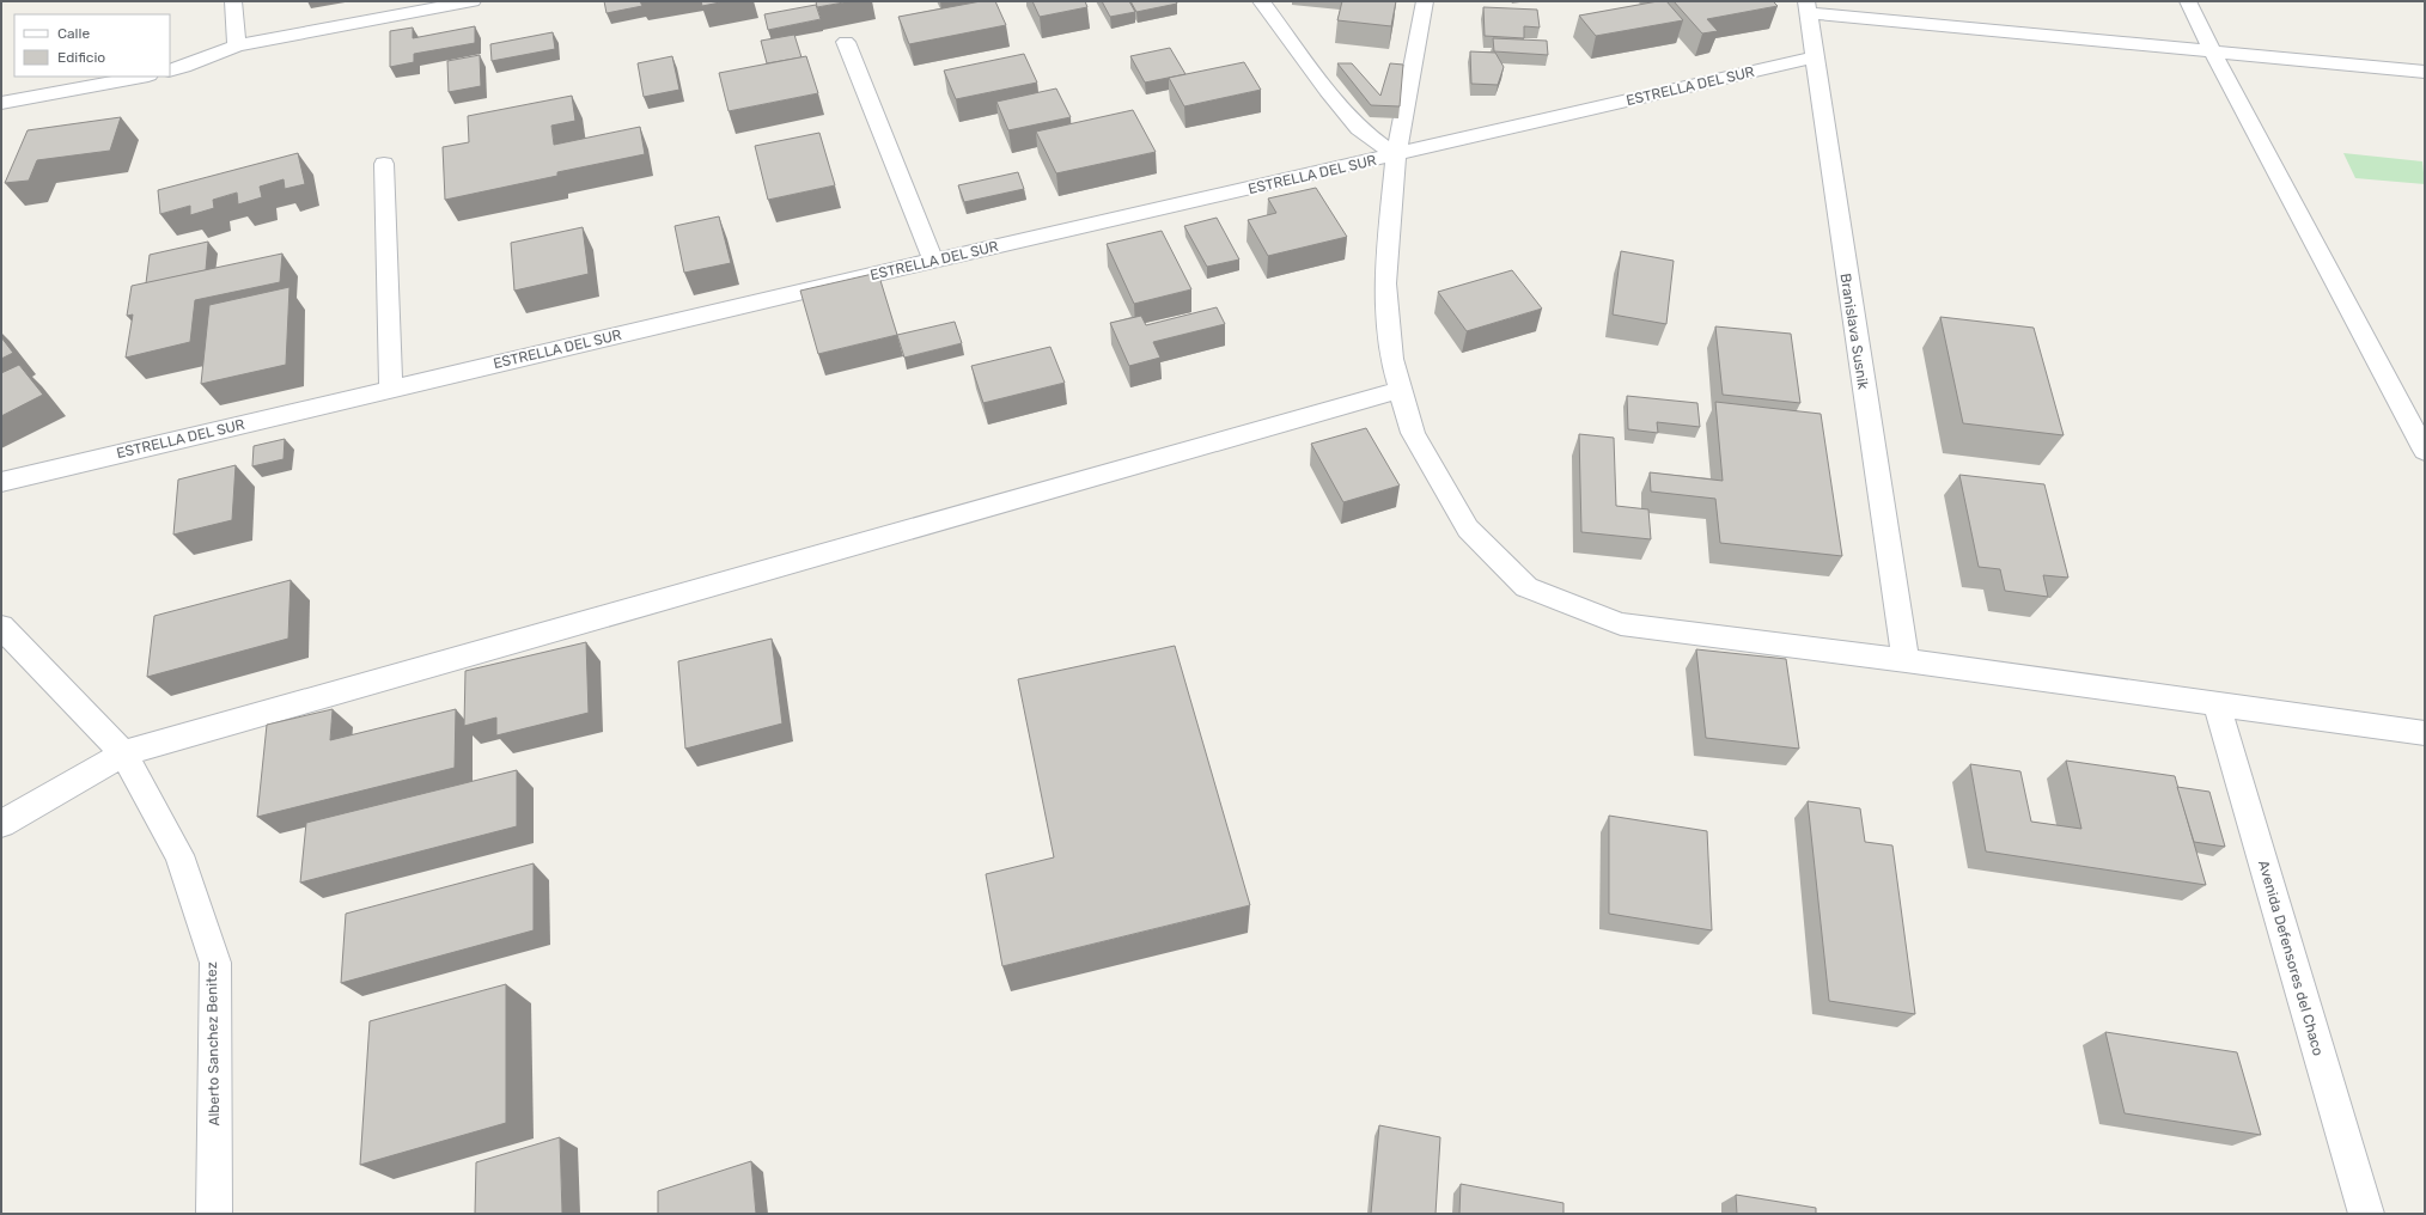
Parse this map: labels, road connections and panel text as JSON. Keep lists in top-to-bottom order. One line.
{"streets":{"street":["ESTRELLA DEL SUR","Branislava Susnik","Avenida Defensores del Chaco","Alberto Sanchez Benitez"]},"crossings":[["ESTRELLA DEL SUR","Branislava Susnik"]],"legend":["Calle","Edificio"]}
